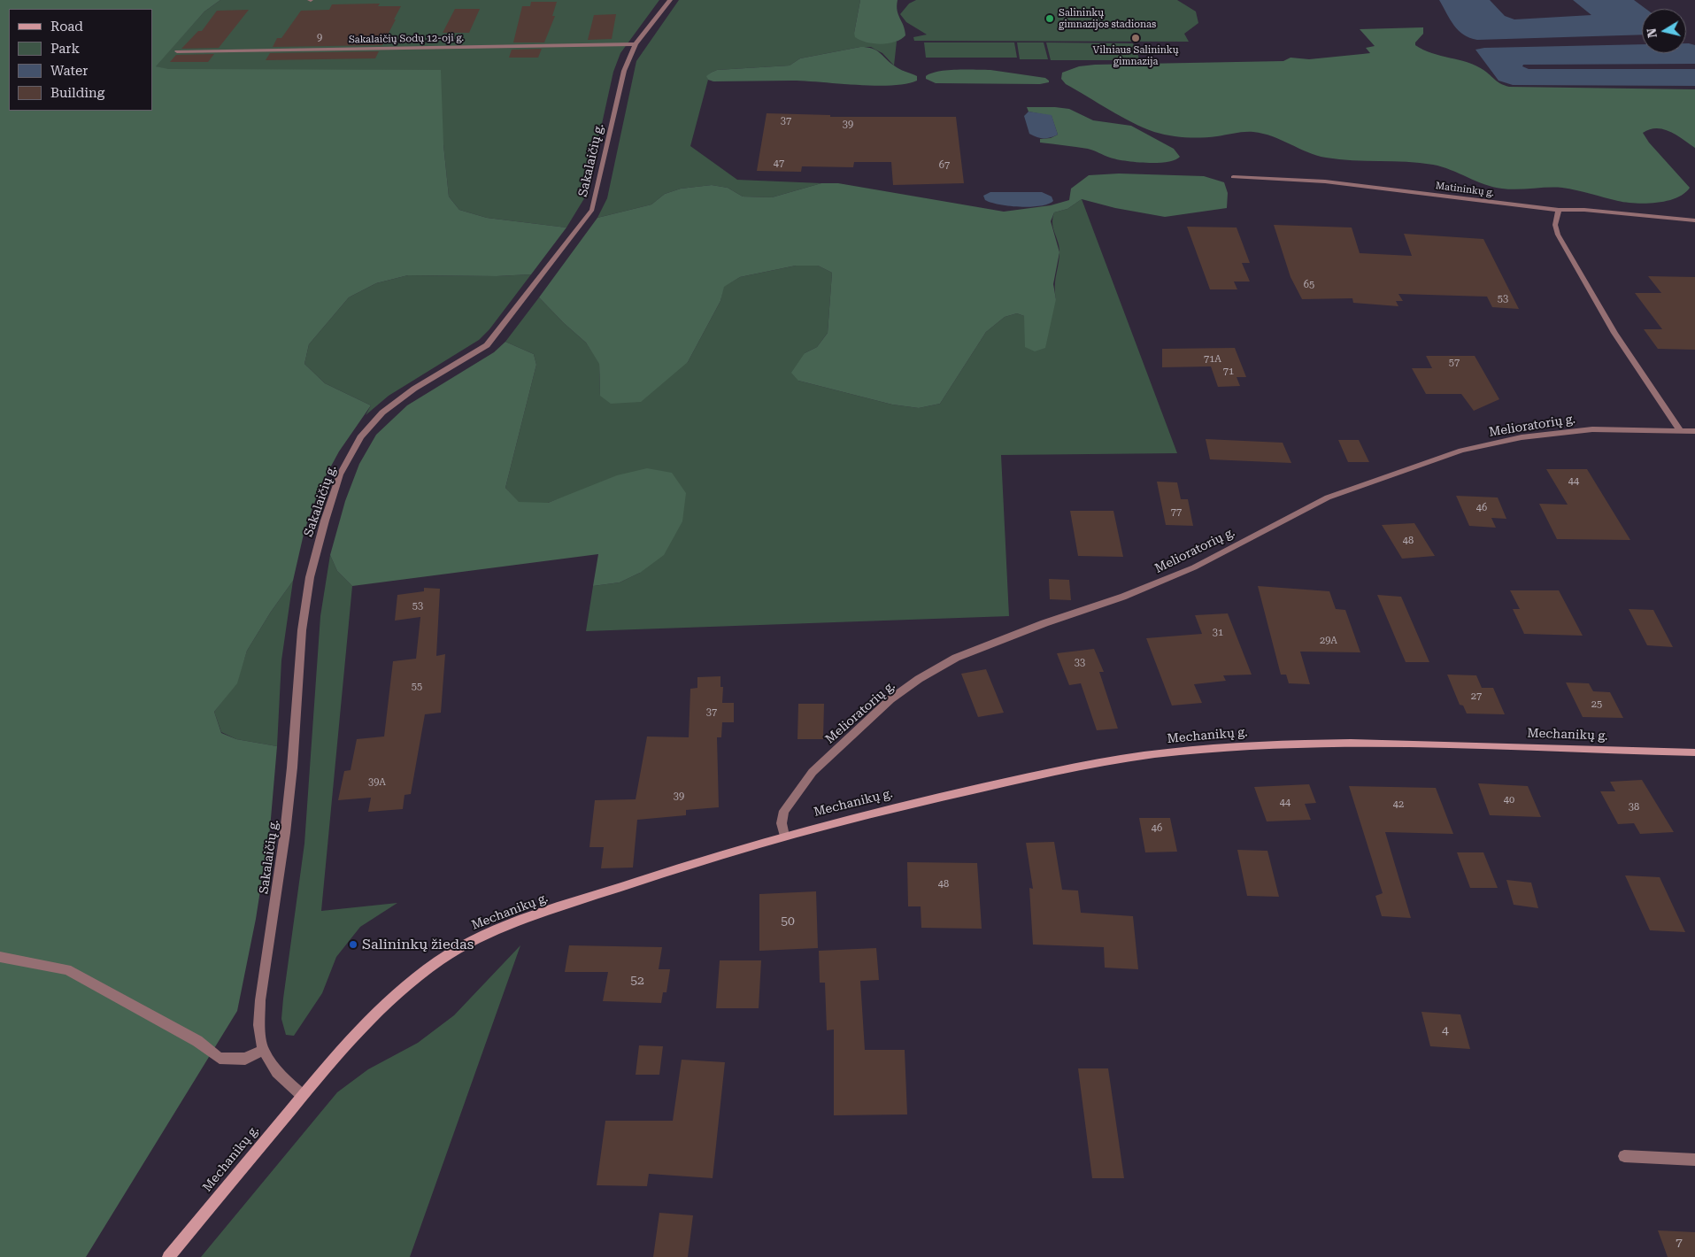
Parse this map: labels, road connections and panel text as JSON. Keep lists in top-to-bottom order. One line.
{"streets":{"main road":["Mechanikų g."],"street":["Sakalaičių Sodų 12-oji g.","Sakalaičių g.","Matininkų g.","Melioratorių g."]},"crossings":[["Sakalaičių Sodų 12-oji g.","Sakalaičių g."],["Melioratorių g.","Mechanikų g."]],"places":["Salininkų gimnazijos stadionas","Vilniaus Salininkų gimnazija","Salininkų žiedas"],"house_numbers":["9","37","39","47","67","65","53","71A","57","71","44","46","77","48","53","31","29A","33","55","27","25","37","39A","39","40","44","42","38","46","48","50","52","4","7"],"legend":["Road","Park","Water","Building"],"north":"left"}
